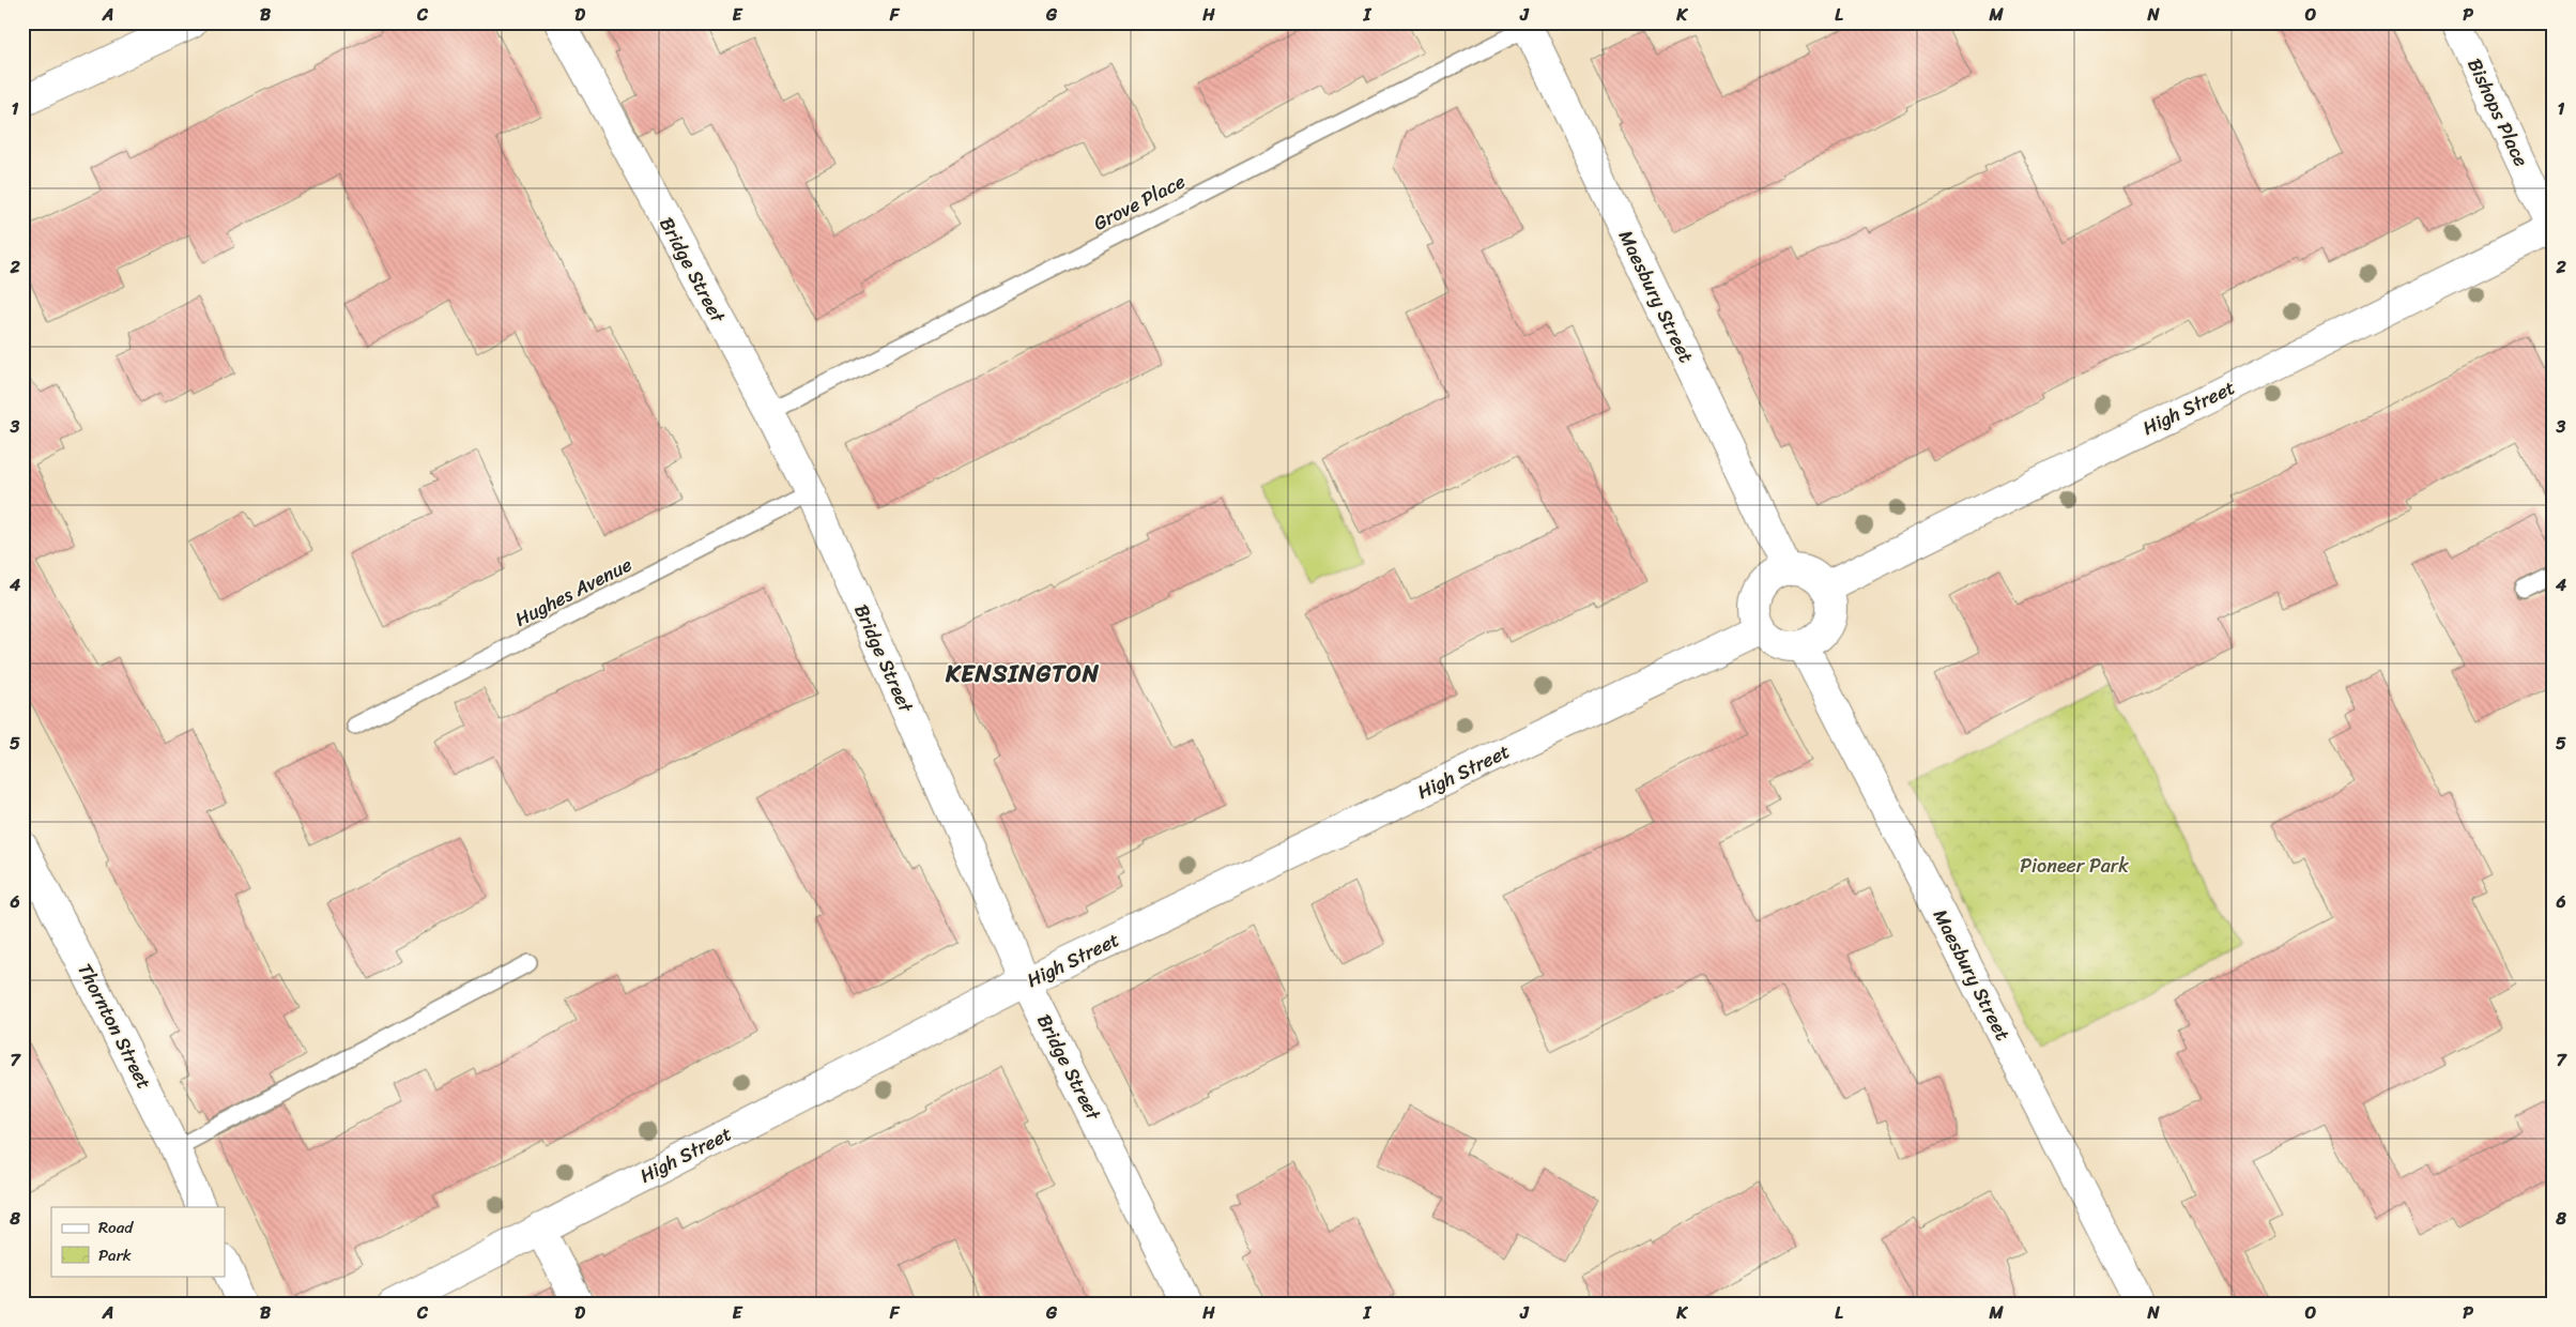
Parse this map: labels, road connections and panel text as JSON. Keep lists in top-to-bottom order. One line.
{"streets":{"street":["Bishops Place","Bridge Street","Maesbury Street","High Street","Thornton Street"],"lane":["Grove Place","Hughes Avenue"]},"crossings":[["Bishops Place","High Street"],["Grove Place","Bridge Street"],["Grove Place","Maesbury Street"],["Bridge Street","High Street"],["Bridge Street","Hughes Avenue"],["Maesbury Street","High Street"]],"districts":["KENSINGTON"],"parks":["Pioneer Park"],"legend":["Road","Park"],"grid":{"columns":["A","B","C","D","E","F","G","H","I","J","K","L","M","N","O","P"],"rows":["1","2","3","4","5","6","7","8"]}}
